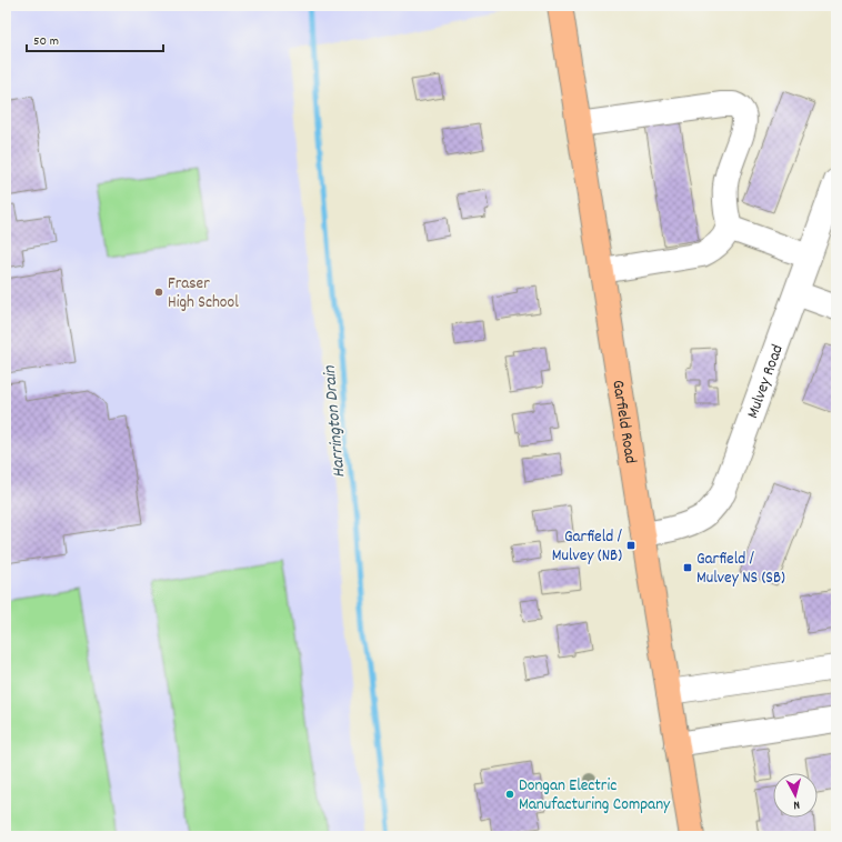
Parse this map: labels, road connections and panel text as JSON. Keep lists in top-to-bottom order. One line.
{"streets":{"main road":["Garfield Road"],"street":["Mulvey Road"]},"crossings":[["Mulvey Road","Garfield Road"]],"water":["Harrington Drain"],"places":{"other":["Fraser High School","Dongan Electric Manufacturing Company"],"transit":["Garfield / Mulvey (NB)","Garfield / Mulvey NS (SB)"]},"scale_bar":"50 m","north":"bottom"}
